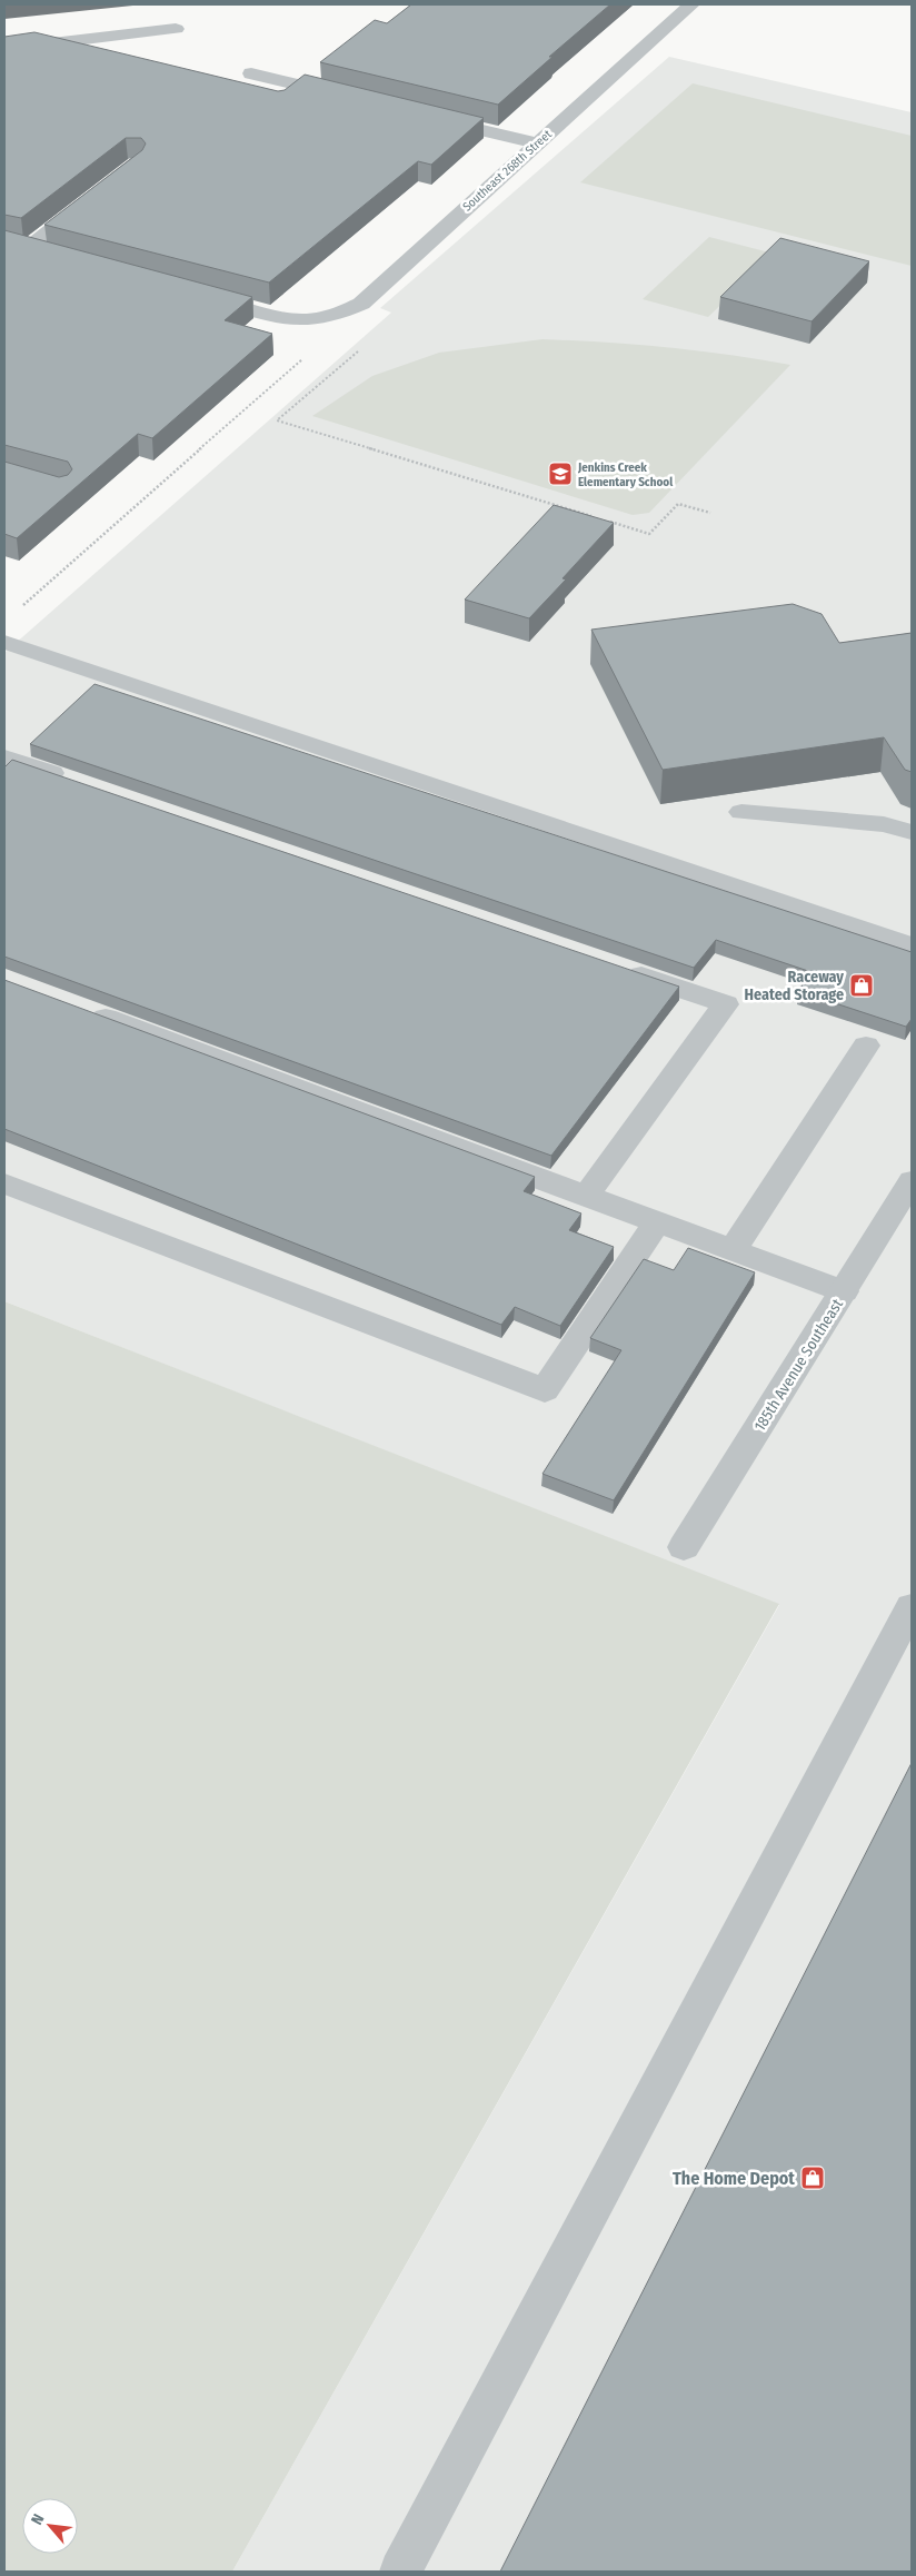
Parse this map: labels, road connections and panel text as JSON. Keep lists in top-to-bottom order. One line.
{"streets":{"street":["Southeast 268th Street","185th Avenue Southeast"]},"places":{"school or university":["Jenkins Creek Elementary School"],"shop":["Raceway Heated Storage","The Home Depot"]},"north":"top left"}
